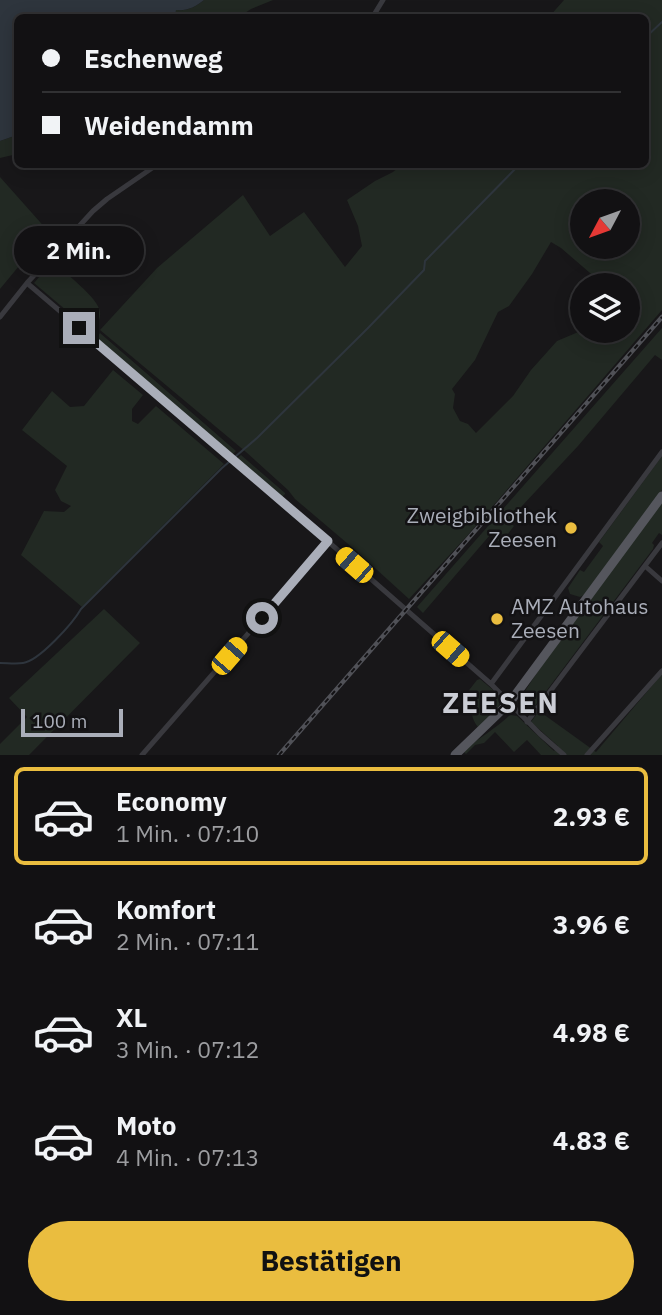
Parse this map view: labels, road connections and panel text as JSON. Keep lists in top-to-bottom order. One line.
{"districts":["ZEESEN"],"places":["Zweigbibliothek Zeesen","AMZ Autohaus Zeesen"],"scale_bar":"100 m","north":"bottom left","page":{"banner":["Eschenweg","Weidendamm"],"bubble":"2 Min.","scale":"100 m","list":[{"name":"Economy","note":"1 Min. · 07:10","value":"2.93 €"},{"name":"Komfort","note":"2 Min. · 07:11","value":"3.96 €"},{"name":"XL","note":"3 Min. · 07:12","value":"4.98 €"},{"name":"Moto","note":"4 Min. · 07:13","value":"4.83 €"}],"buttons":"Bestätigen"}}
